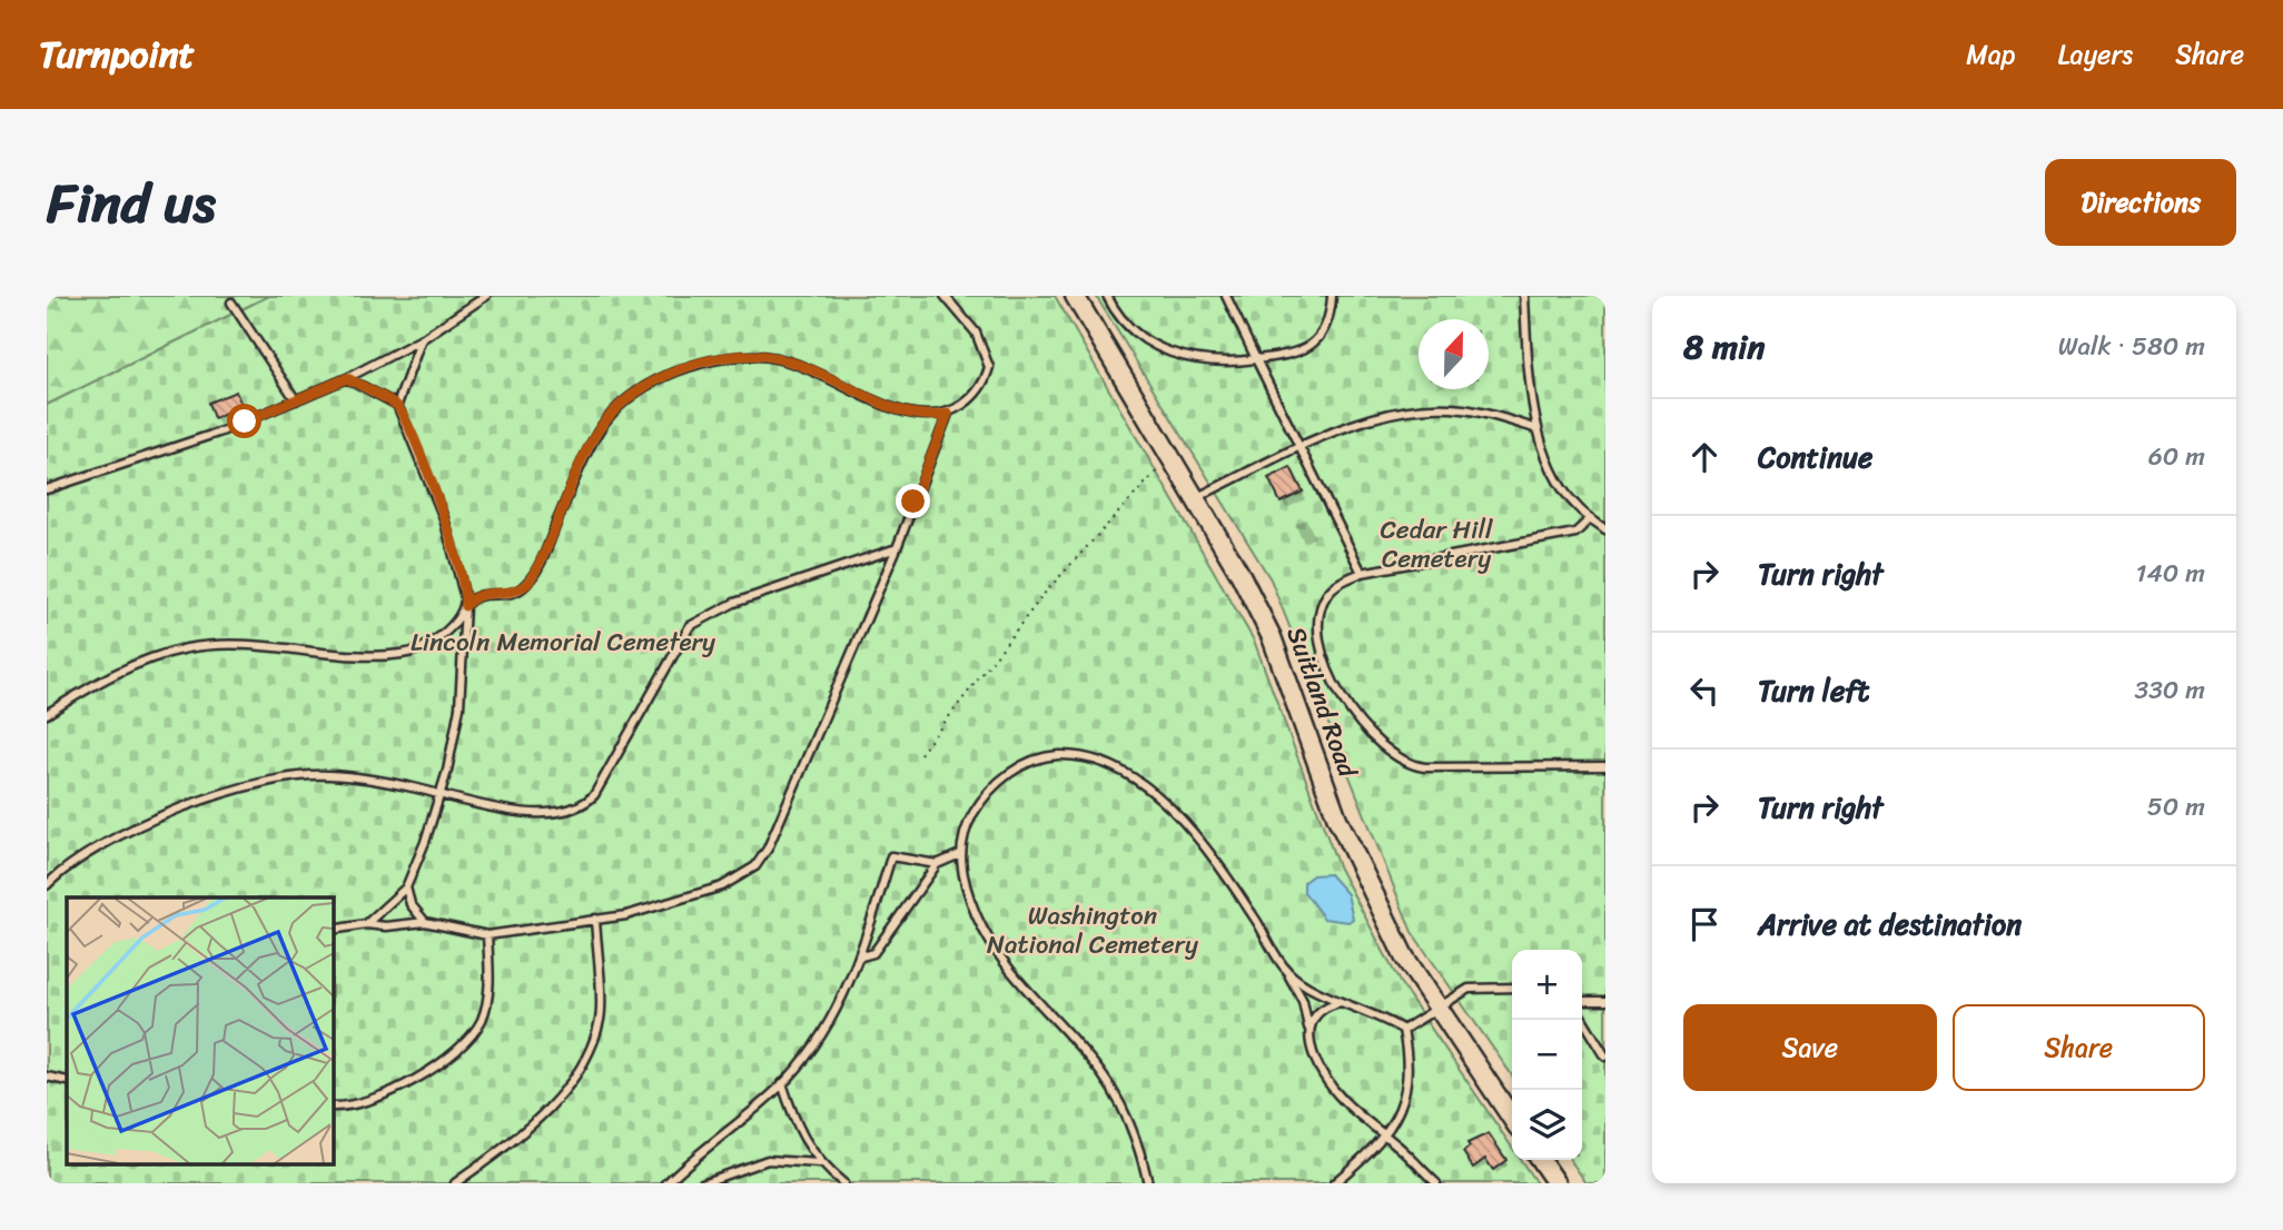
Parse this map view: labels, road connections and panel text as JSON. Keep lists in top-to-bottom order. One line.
{"streets":{"main road":["Suitland Road"]},"parks":["Cedar Hill Cemetery","Lincoln Memorial Cemetery","Washington National Cemetery"],"north":"top","page":{"header":"Turnpoint","nav":["Map","Layers","Share"],"title":"Find us","buttons":["Directions",["Save","Share"]],"heading":["8 min","Walk · 580 m"],"list":[["Continue","60 m"],["Turn right","140 m"],["Turn left","330 m"],["Turn right","50 m"],"Arrive at destination"],"map_buttons":["+","−"]}}
